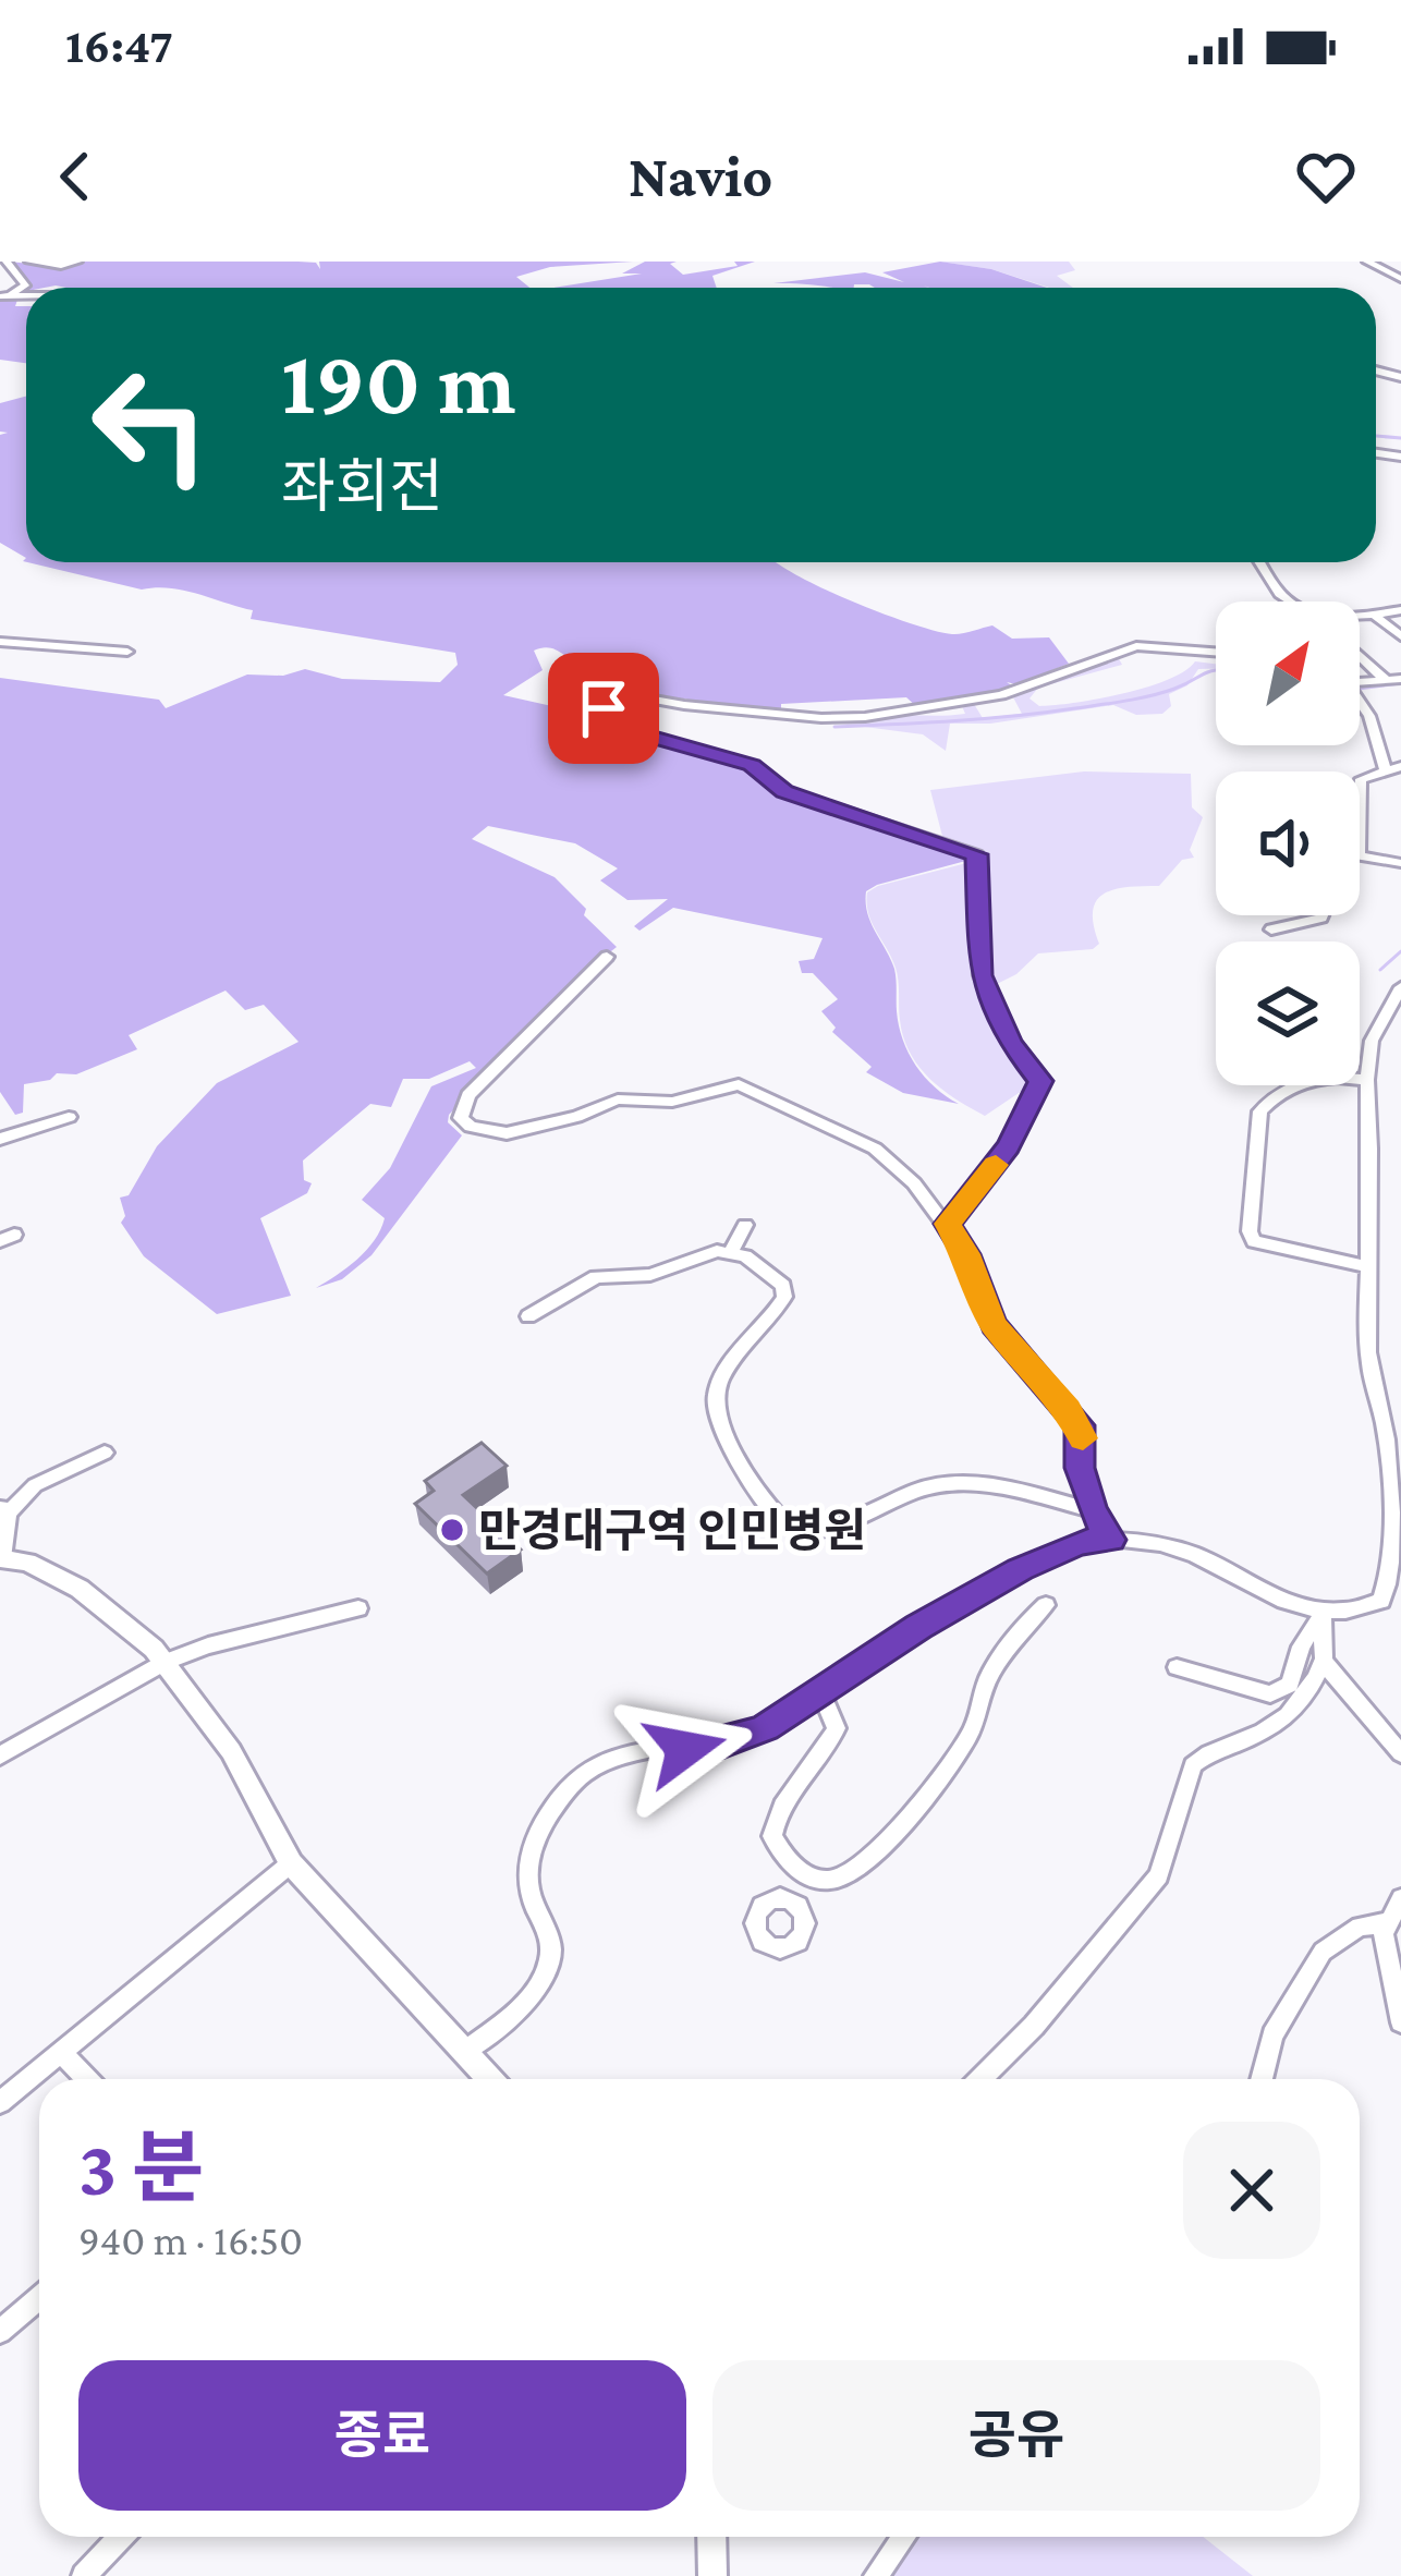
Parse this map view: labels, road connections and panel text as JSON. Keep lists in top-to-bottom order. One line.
{"places":["만경대구역 인민병원"],"north":"top right","page":{"status":"16:47","header":"Navio","turn":["190 m","좌회전"],"heading":["3 분","940 m · 16:50"],"buttons":["종료","공유"]}}
